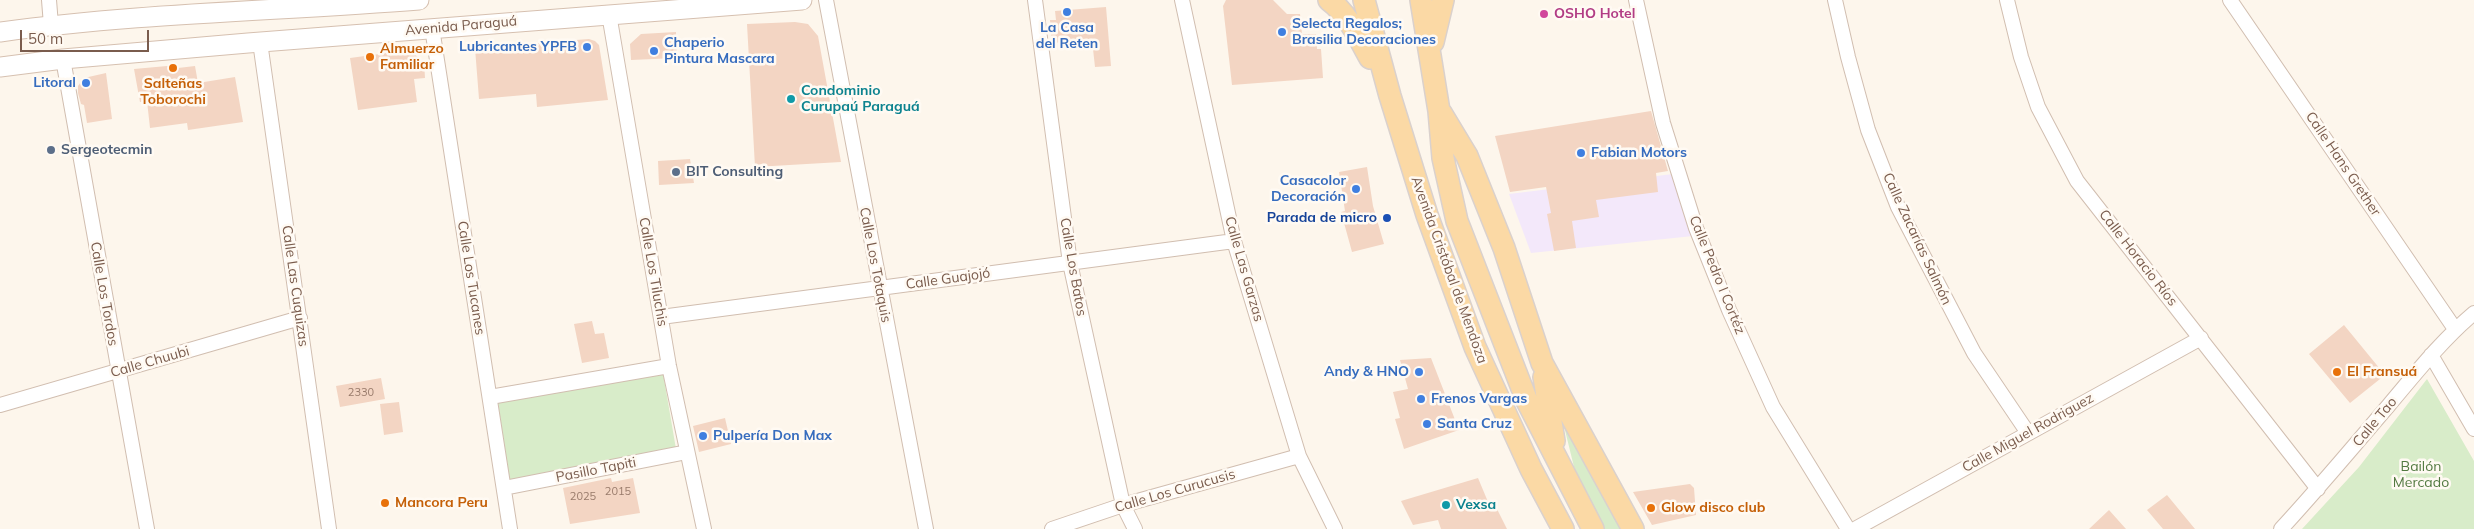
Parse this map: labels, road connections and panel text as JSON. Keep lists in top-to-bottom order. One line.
{"streets":{"main road":["Avenida Paraguá","Avenida Cristóbal de Mendoza"],"street":["Calle Hans Grether","Calle Zacarías Salmón","Calle Horacio Ríos","Calle Los Totaquis","Calle Los Batos","Calle Las Garzas","Calle Los Tiluchis","Calle Pedro I Cortéz","Calle Los Tucanes","Calle Guajojó","Calle Las Cuquizas","Calle Los Tordos","Calle Chuubi","Calle Tao","Calle Miguel Rodriguez","Pasillo Tapiti","Calle Los Curucusis"]},"crossings":[["Avenida Paraguá","Calle Los Tiluchis"],["Avenida Paraguá","Calle Los Tucanes"],["Avenida Paraguá","Calle Las Cuquizas"],["Avenida Paraguá","Calle Los Tordos"],["Calle Hans Grether","Calle Tao"],["Calle Zacarías Salmón","Calle Miguel Rodriguez"],["Calle Horacio Ríos","Calle Tao"],["Calle Horacio Ríos","Calle Miguel Rodriguez"],["Calle Los Totaquis","Calle Guajojó"],["Calle Los Batos","Calle Guajojó"],["Calle Los Batos","Calle Los Curucusis"],["Calle Las Garzas","Calle Guajojó"],["Calle Las Garzas","Calle Los Curucusis"],["Calle Los Tiluchis","Calle Guajojó"],["Calle Los Tiluchis","Pasillo Tapiti"],["Calle Los Tucanes","Pasillo Tapiti"],["Calle Las Cuquizas","Calle Chuubi"],["Calle Los Tordos","Calle Chuubi"]],"parks":["Bailón Mercado"],"places":["La Casa del Reten","OSHO Hotel","Selecta Regalos; Brasilia Decoraciones","Lubricantes YPFB","Chaperio Pintura Mascara","Almuerzo Familiar","Salteñas Toborochi","Litoral","Condominio Curupaú Paraguá","Sergeotecmin","Fabian Motors","BIT Consulting","Casacolor Decoración","Parada de micro","Andy & HNO","El Fransuá","Frenos Vargas","Santa Cruz","Pulpería Don Max","Mancora Peru","Vexsa","Glow disco club"],"house_numbers":["2330","2015","2025"],"scale_bar":"50 m"}
